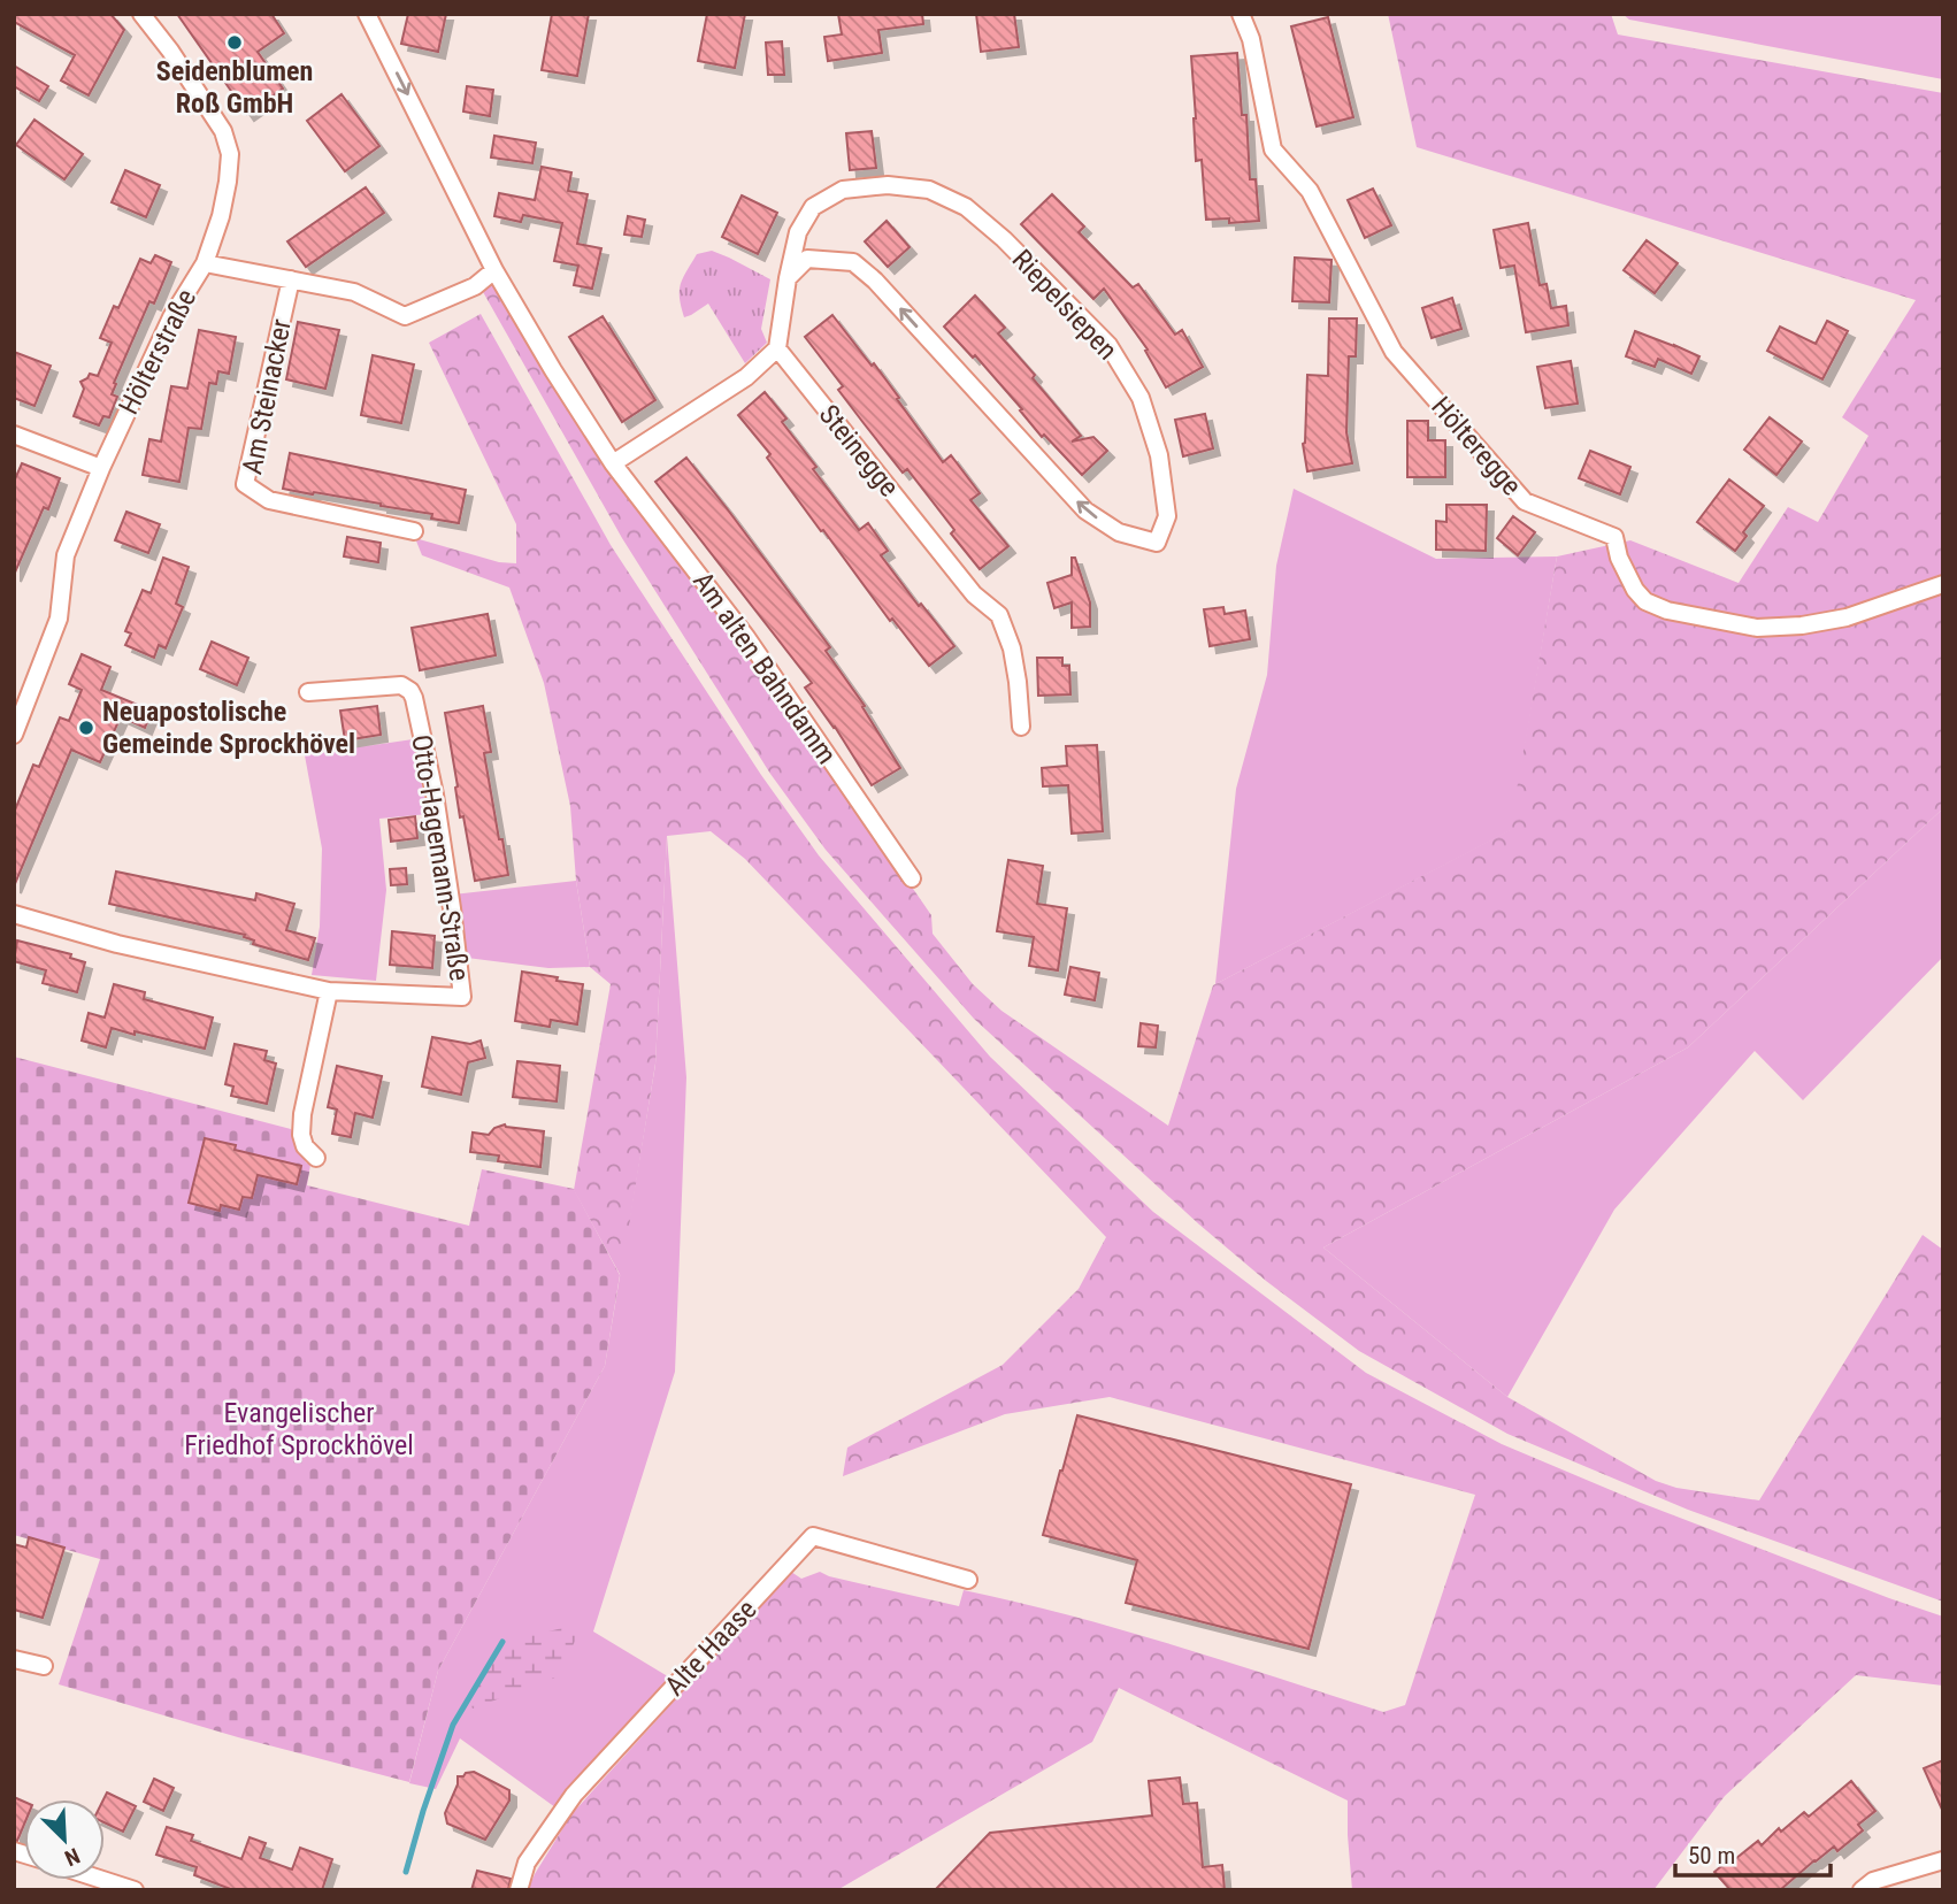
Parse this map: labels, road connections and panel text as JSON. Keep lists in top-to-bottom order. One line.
{"streets":{"street":["Riepelsiepen","Hölterstraße","Am Steinacker","Hölteregge","Steinegge","Am alten Bahndamm","Otto-Hagemann-Straße","Alte Haase"]},"crossings":[["Riepelsiepen","Steinegge"],["Hölterstraße","Am Steinacker"]],"parks":["Evangelischer Friedhof Sprockhövel"],"places":["Seidenblumen Roß GmbH","Neuapostolische Gemeinde Sprockhövel"],"scale_bar":"50 m","north":"bottom right"}
